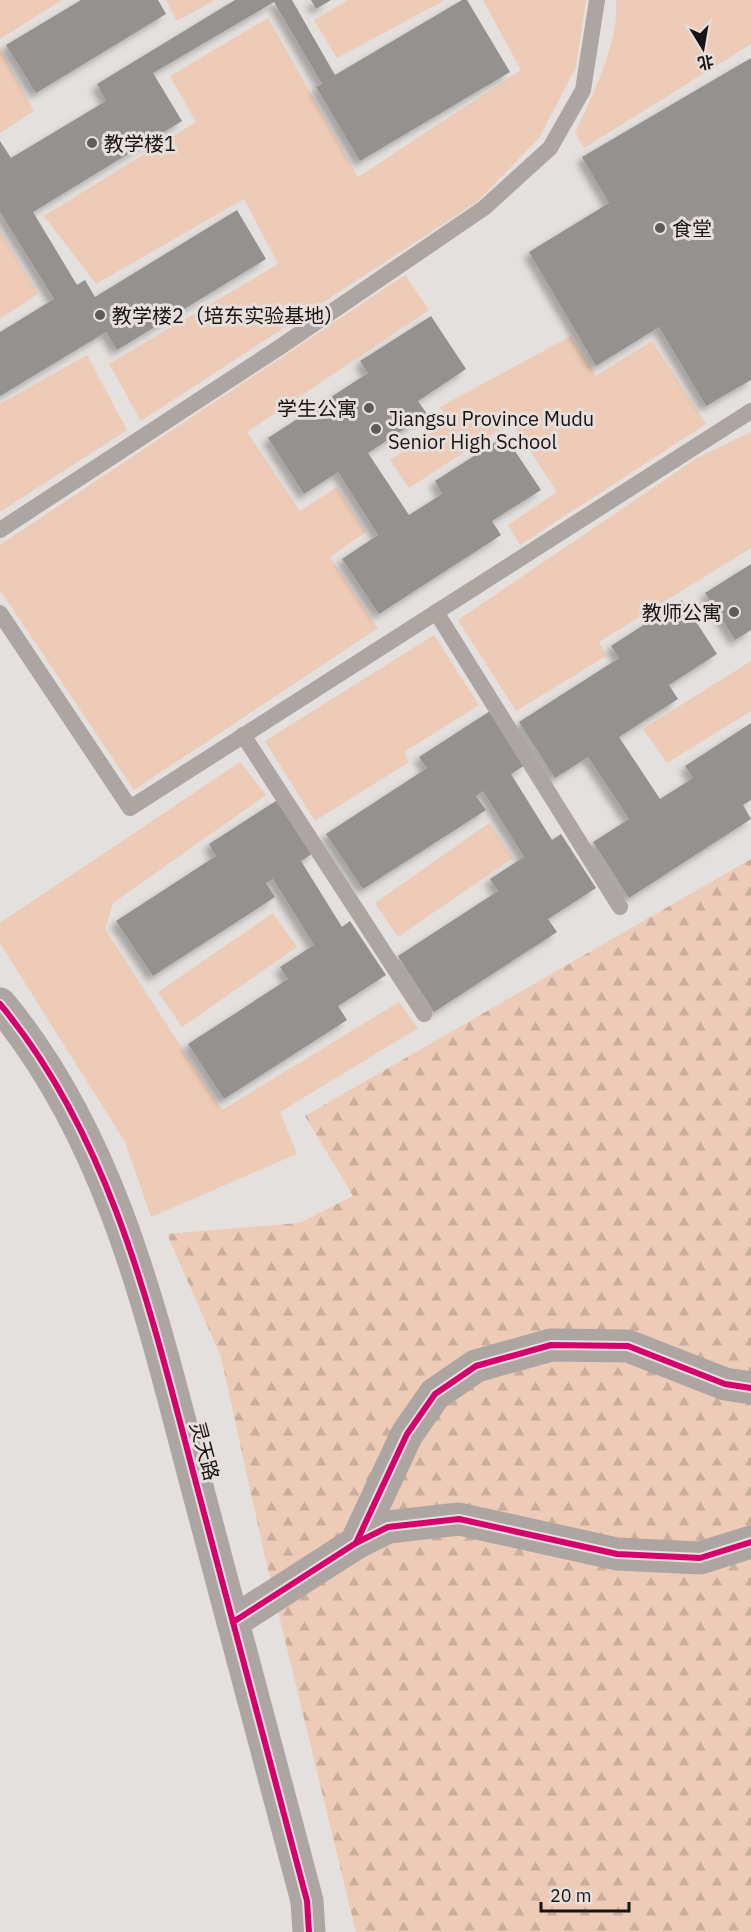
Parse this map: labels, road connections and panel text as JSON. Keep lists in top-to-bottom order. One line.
{"streets":{"street":["灵天路"]},"places":["教学楼1","食堂","教学楼2（培东实验基地）","学生公寓","Jiangsu Province Mudu Senior High School","教师公寓"],"scale_bar":"20 m","north":"bottom"}
